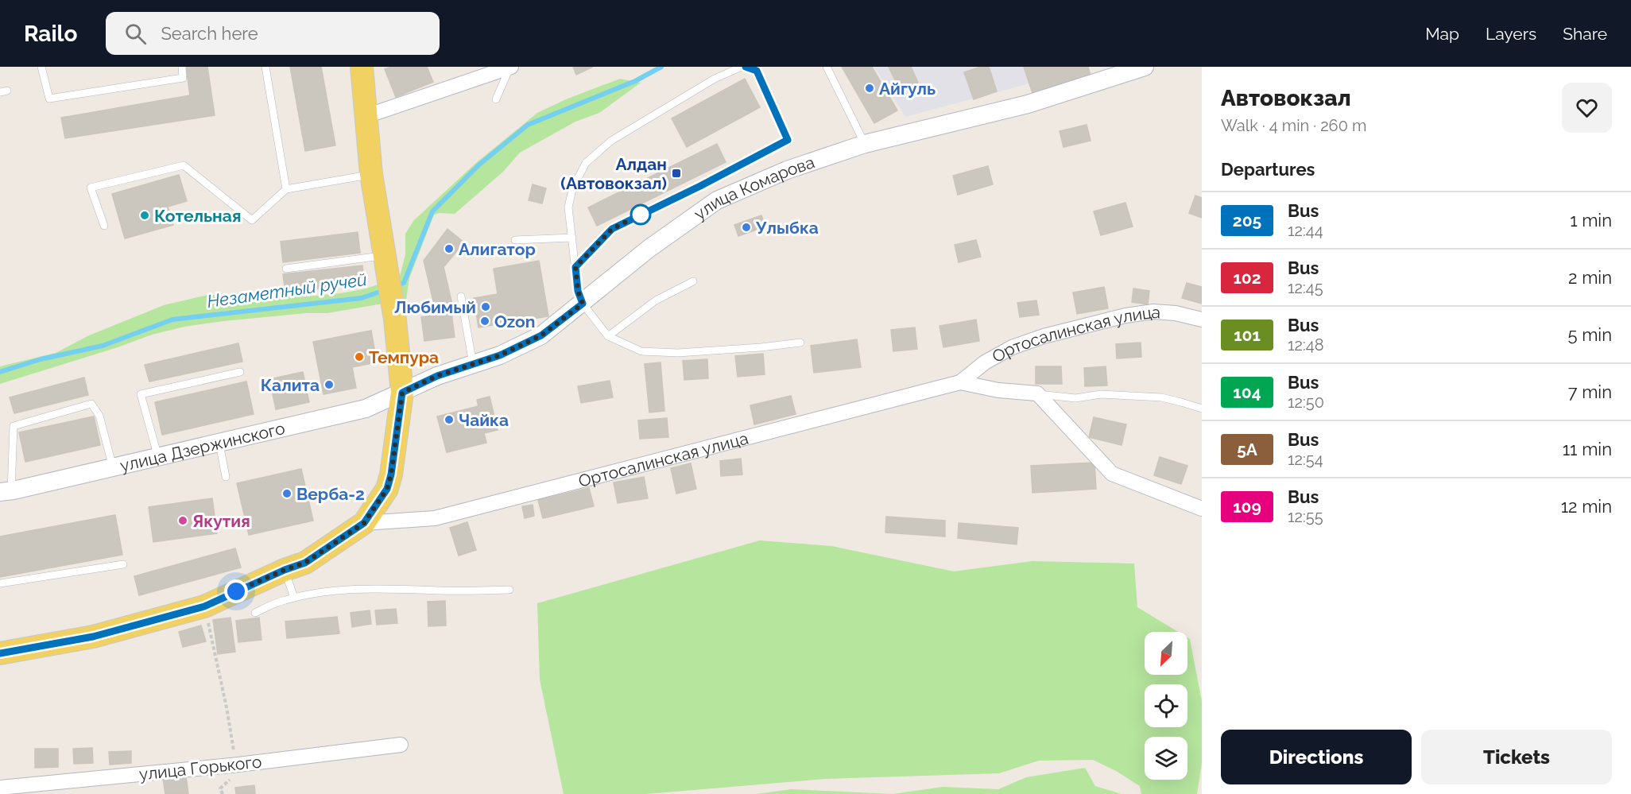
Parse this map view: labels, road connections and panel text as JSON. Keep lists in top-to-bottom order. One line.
{"streets":{"street":["улица Комарова","Ортосалинская улица","улица Дзержинского","улица Горького"]},"crossings":[["улица Комарова","улица Дзержинского"]],"water":["Незаметный ручей"],"places":{"other":["Айгуль","Котельная","Улыбка","Алигатор","Любимый","Ozon","Темпура","Калита","Чайка","Верба-2","Якутия"],"transit":["Алдан (Автовокзал)"]},"lines":["bus line 205"],"north":"bottom left","page":{"header":"Railo","search":"Search here","nav":["Map","Layers","Share"],"heading":[["Автовокзал","Walk · 4 min · 260 m"],"Departures"],"list":[{"mark":"205","name":"Bus","note":"12:44","value":"1 min"},{"mark":"102","name":"Bus","note":"12:45","value":"2 min"},{"mark":"101","name":"Bus","note":"12:48","value":"5 min"},{"mark":"104","name":"Bus","note":"12:50","value":"7 min"},{"mark":"5А","name":"Bus","note":"12:54","value":"11 min"},{"mark":"109","name":"Bus","note":"12:55","value":"12 min"}],"buttons":["Directions","Tickets"]}}
